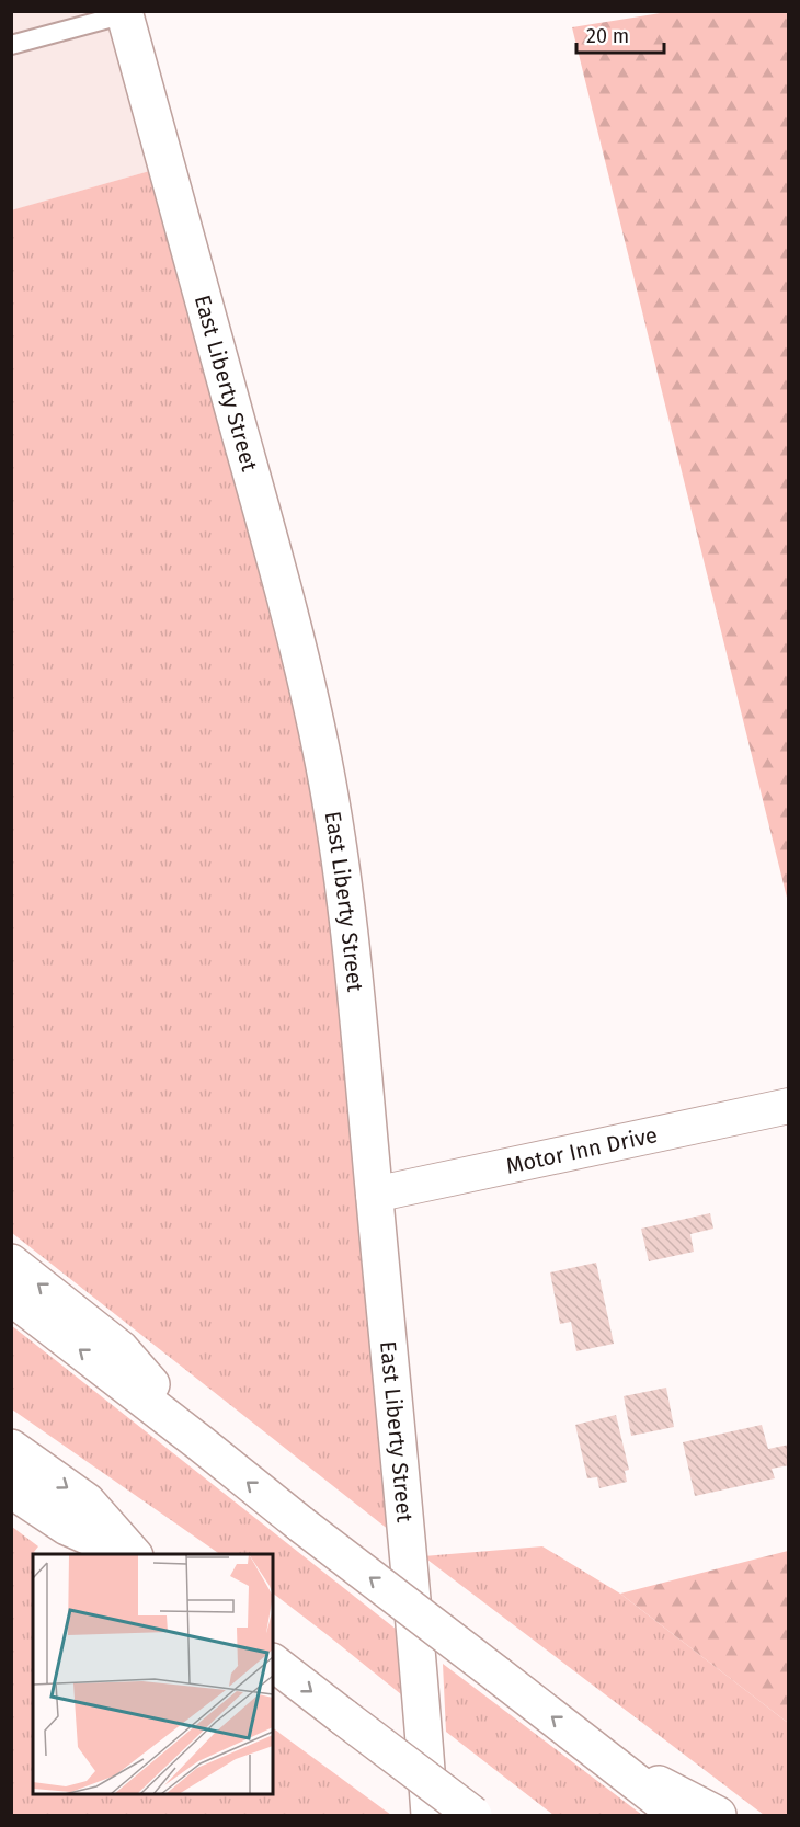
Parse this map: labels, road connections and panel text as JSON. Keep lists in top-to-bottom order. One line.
{"streets":{"main road":["East Liberty Street"],"street":["Motor Inn Drive"]},"crossings":[["East Liberty Street","Motor Inn Drive"]],"scale_bar":"20 m"}
